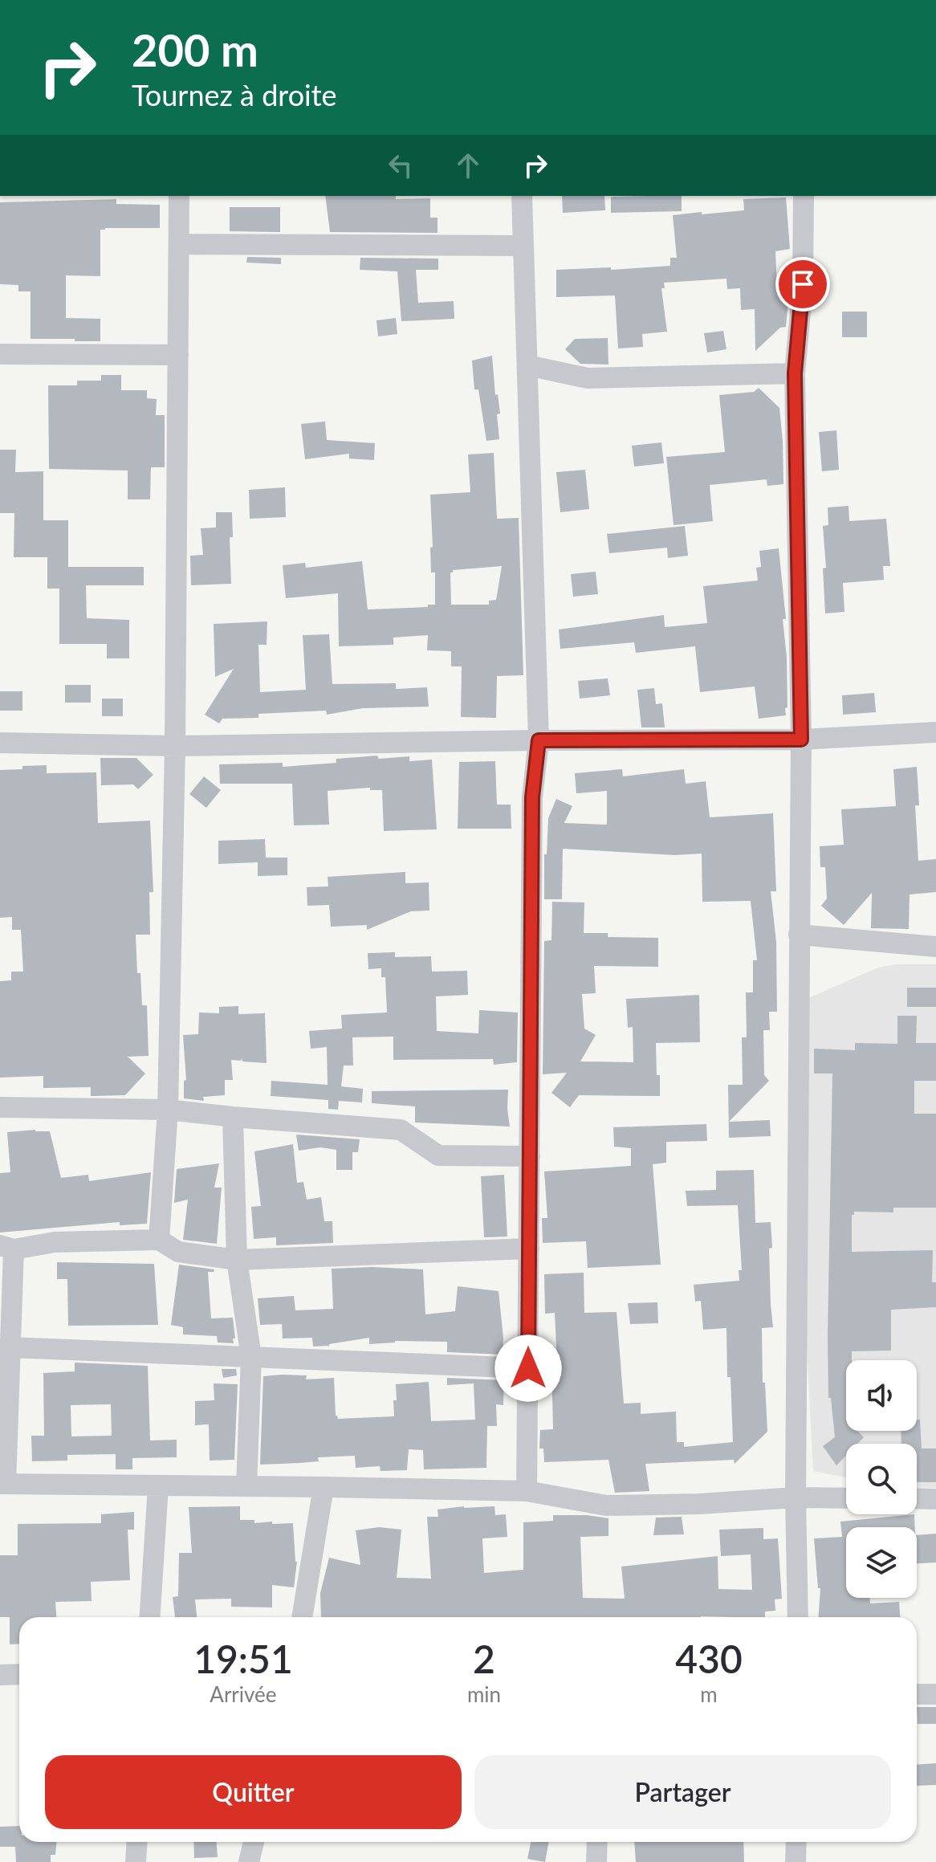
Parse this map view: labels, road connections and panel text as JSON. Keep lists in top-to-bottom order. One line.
{"page":{"turn":["200 m","Tournez à droite"],"eta":["19:51","Arrivée","2","min","430","m"],"buttons":["Quitter","Partager"]}}
